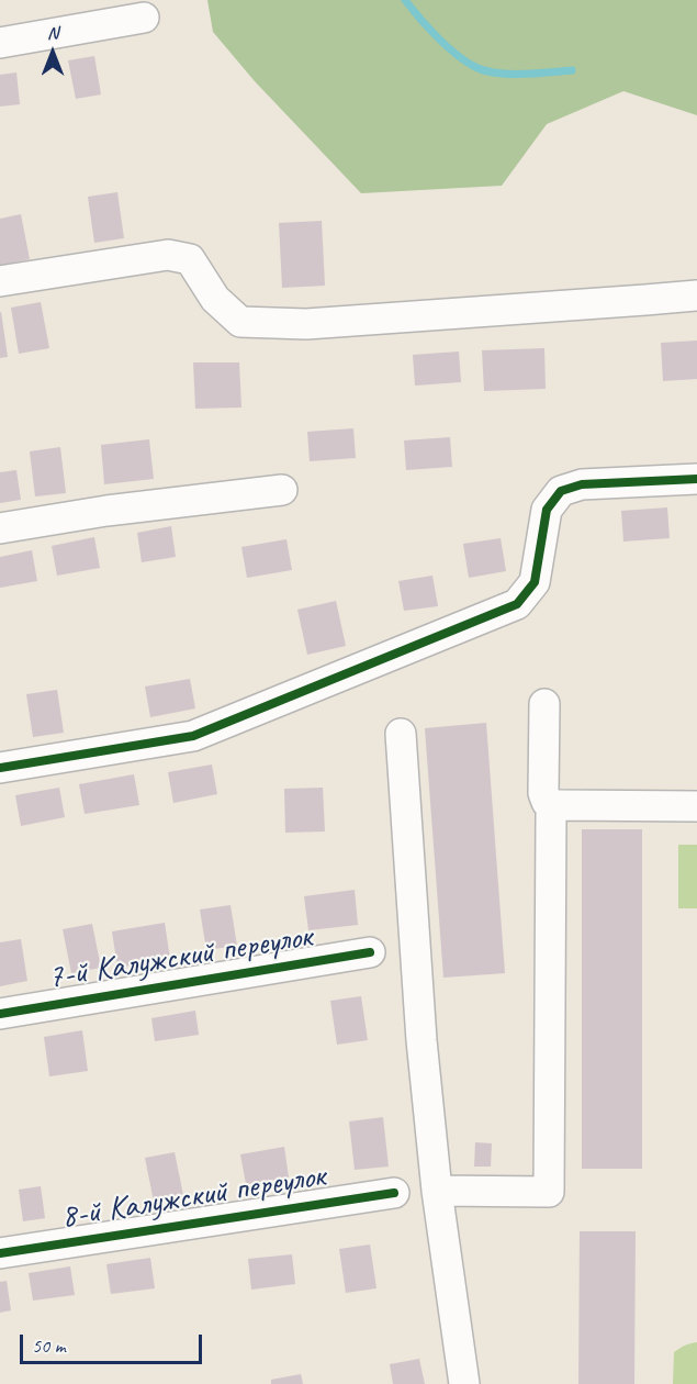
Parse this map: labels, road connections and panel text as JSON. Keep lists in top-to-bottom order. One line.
{"streets":{"street":["7-й Калужский переулок","8-й Калужский переулок"]},"scale_bar":"50 m","north":"top"}
